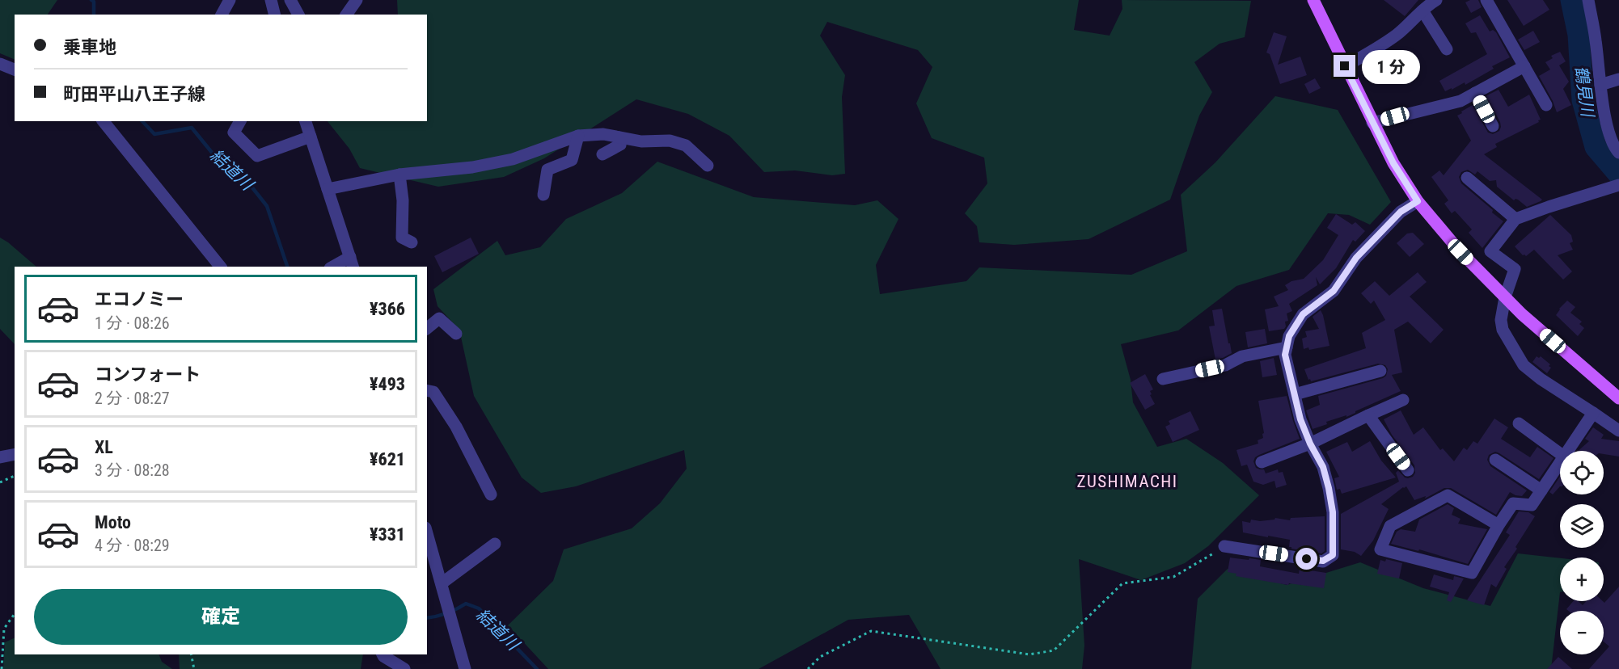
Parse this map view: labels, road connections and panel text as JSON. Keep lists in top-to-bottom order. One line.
{"districts":["ZUSHIMACHI"],"water":["鶴見川","結道川"],"page":{"banner":["乗車地","町田平山八王子線"],"bubble":"1 分","list":[{"name":"エコノミー","note":"1 分 · 08:26","value":"¥366"},{"name":"コンフォート","note":"2 分 · 08:27","value":"¥493"},{"name":"XL","note":"3 分 · 08:28","value":"¥621"},{"name":"Moto","note":"4 分 · 08:29","value":"¥331"}],"map_buttons":["+","−"],"buttons":"確定"}}
